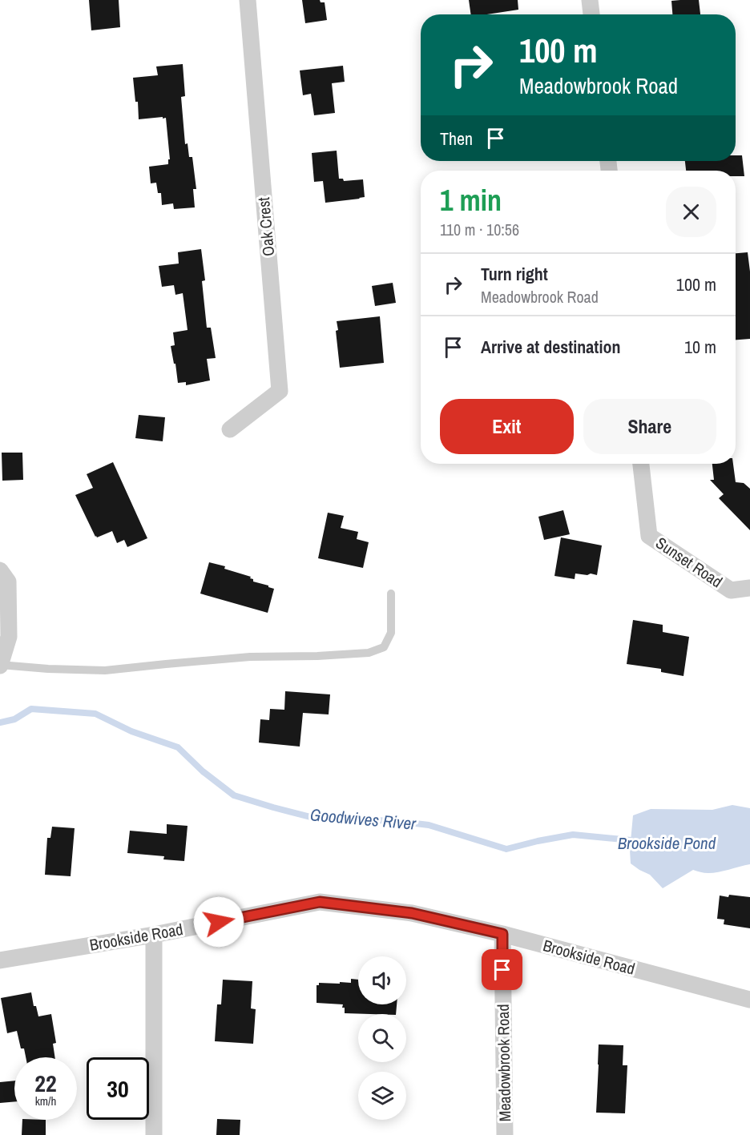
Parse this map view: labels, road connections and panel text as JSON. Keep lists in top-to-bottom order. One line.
{"streets":{"street":["Oak Crest","Sunset Road","Brookside Road","Meadowbrook Road"]},"crossings":[["Brookside Road","Meadowbrook Road"]],"water":["Goodwives River","Brookside Pond"],"page":{"turn":["100 m","Meadowbrook Road"],"then":"Then","heading":["1 min","110 m · 10:56"],"list":[{"name":"Turn right","note":"Meadowbrook Road","value":"100 m"},{"name":"Arrive at destination","value":"10 m"}],"buttons":["Exit","Share"],"speed":"22 km/h","limit":"30"}}
